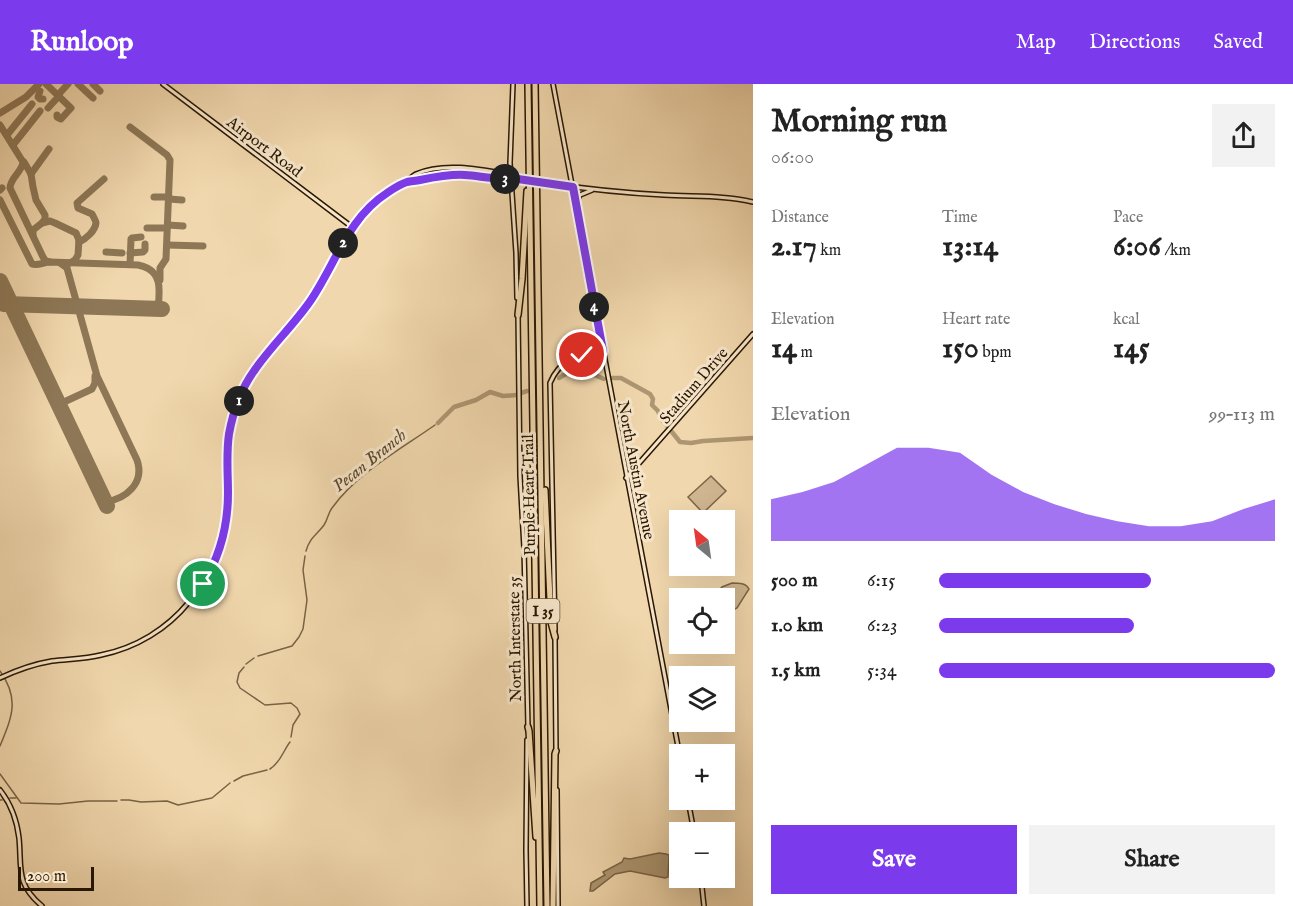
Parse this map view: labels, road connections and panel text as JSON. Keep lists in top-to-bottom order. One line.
{"streets":{"highway":["Purple Heart Trail","I 35"],"main road":["Airport Road","Stadium Drive","North Austin Avenue","North Interstate 35"]},"crossings":[["Stadium Drive","North Austin Avenue"]],"water":["Pecan Branch"],"scale_bar":"200 m","north":"top left","page":{"header":"Runloop","nav":["Map","Directions","Saved"],"heading":["Morning run","06:00"],"pins":["3","2","4","1"],"stats":[["Distance","2.17 km"],["Time","13:14"],["Pace","6:06 /km"],["Elevation","14 m"],["Heart rate","150 bpm"],["kcal","145"]],"chart":["Elevation","99–113 m"],"map_buttons":["+","−"],"list":[{"name":"500 m","note":"6:15"},{"name":"1.0 km","note":"6:23"},{"name":"1.5 km","note":"5:34"}],"buttons":["Save","Share"],"scale":"200 m"}}
